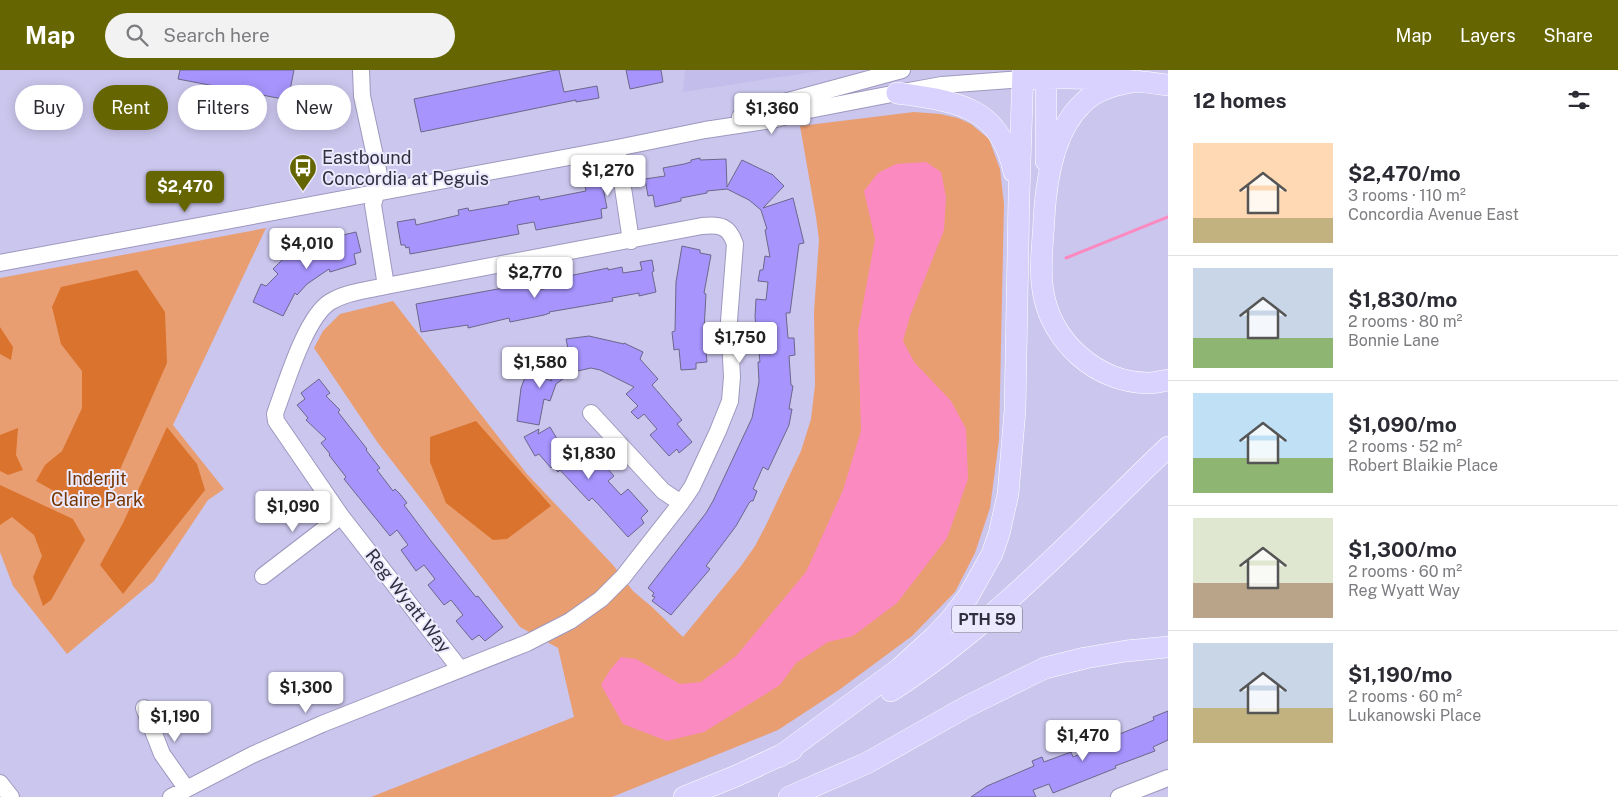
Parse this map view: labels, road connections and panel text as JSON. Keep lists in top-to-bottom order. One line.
{"streets":{"main road":["PTH 59"],"street":["Reg Wyatt Way"]},"parks":["Inderjit Claire Park"],"places":{"bus stop":["Eastbound Concordia at Peguis"]},"page":{"header":"Map","search":"Search here","nav":["Map","Layers","Share"],"heading":"12 homes","chip":["Buy","Rent","Filters","New"],"price":["$1,360","$1,270","$2,470","$4,010","$2,770","$1,750","$1,580","$1,830","$1,090","$1,300","$1,190","$1,470"],"list":[{"name":"$2,470/mo","note":"3 rooms · 110 m² · Concordia Avenue East"},{"name":"$1,830/mo","note":"2 rooms · 80 m² · Bonnie Lane"},{"name":"$1,090/mo","note":"2 rooms · 52 m² · Robert Blaikie Place"},{"name":"$1,300/mo","note":"2 rooms · 60 m² · Reg Wyatt Way"},{"name":"$1,190/mo","note":"2 rooms · 60 m² · Lukanowski Place"}]}}
